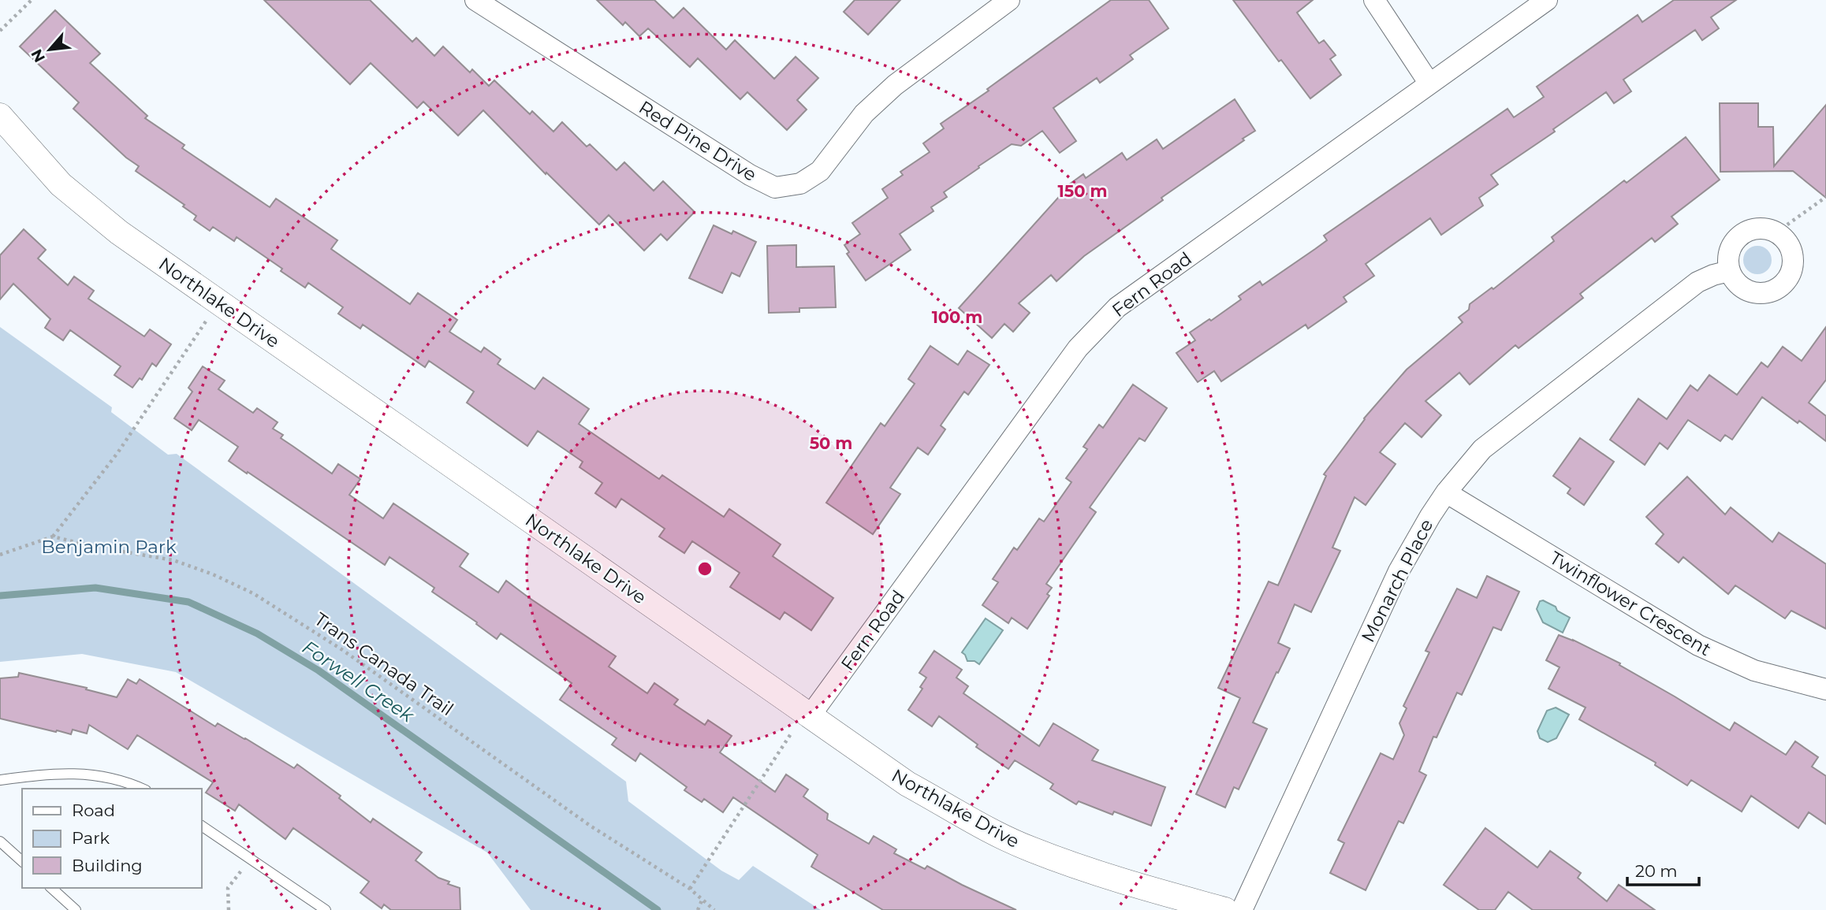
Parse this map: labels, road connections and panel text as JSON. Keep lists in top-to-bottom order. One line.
{"streets":{"street":["Red Pine Drive","Fern Road","Northlake Drive","Monarch Place","Twinflower Crescent"],"path":["Trans Canada Trail"]},"crossings":[["Fern Road","Northlake Drive"],["Monarch Place","Twinflower Crescent"]],"water":["Forwell Creek"],"parks":["Benjamin Park"],"legend":["Road","Park","Building"],"scale_bar":"20 m","north":"bottom left","rings":["150 m","100 m","50 m"]}
